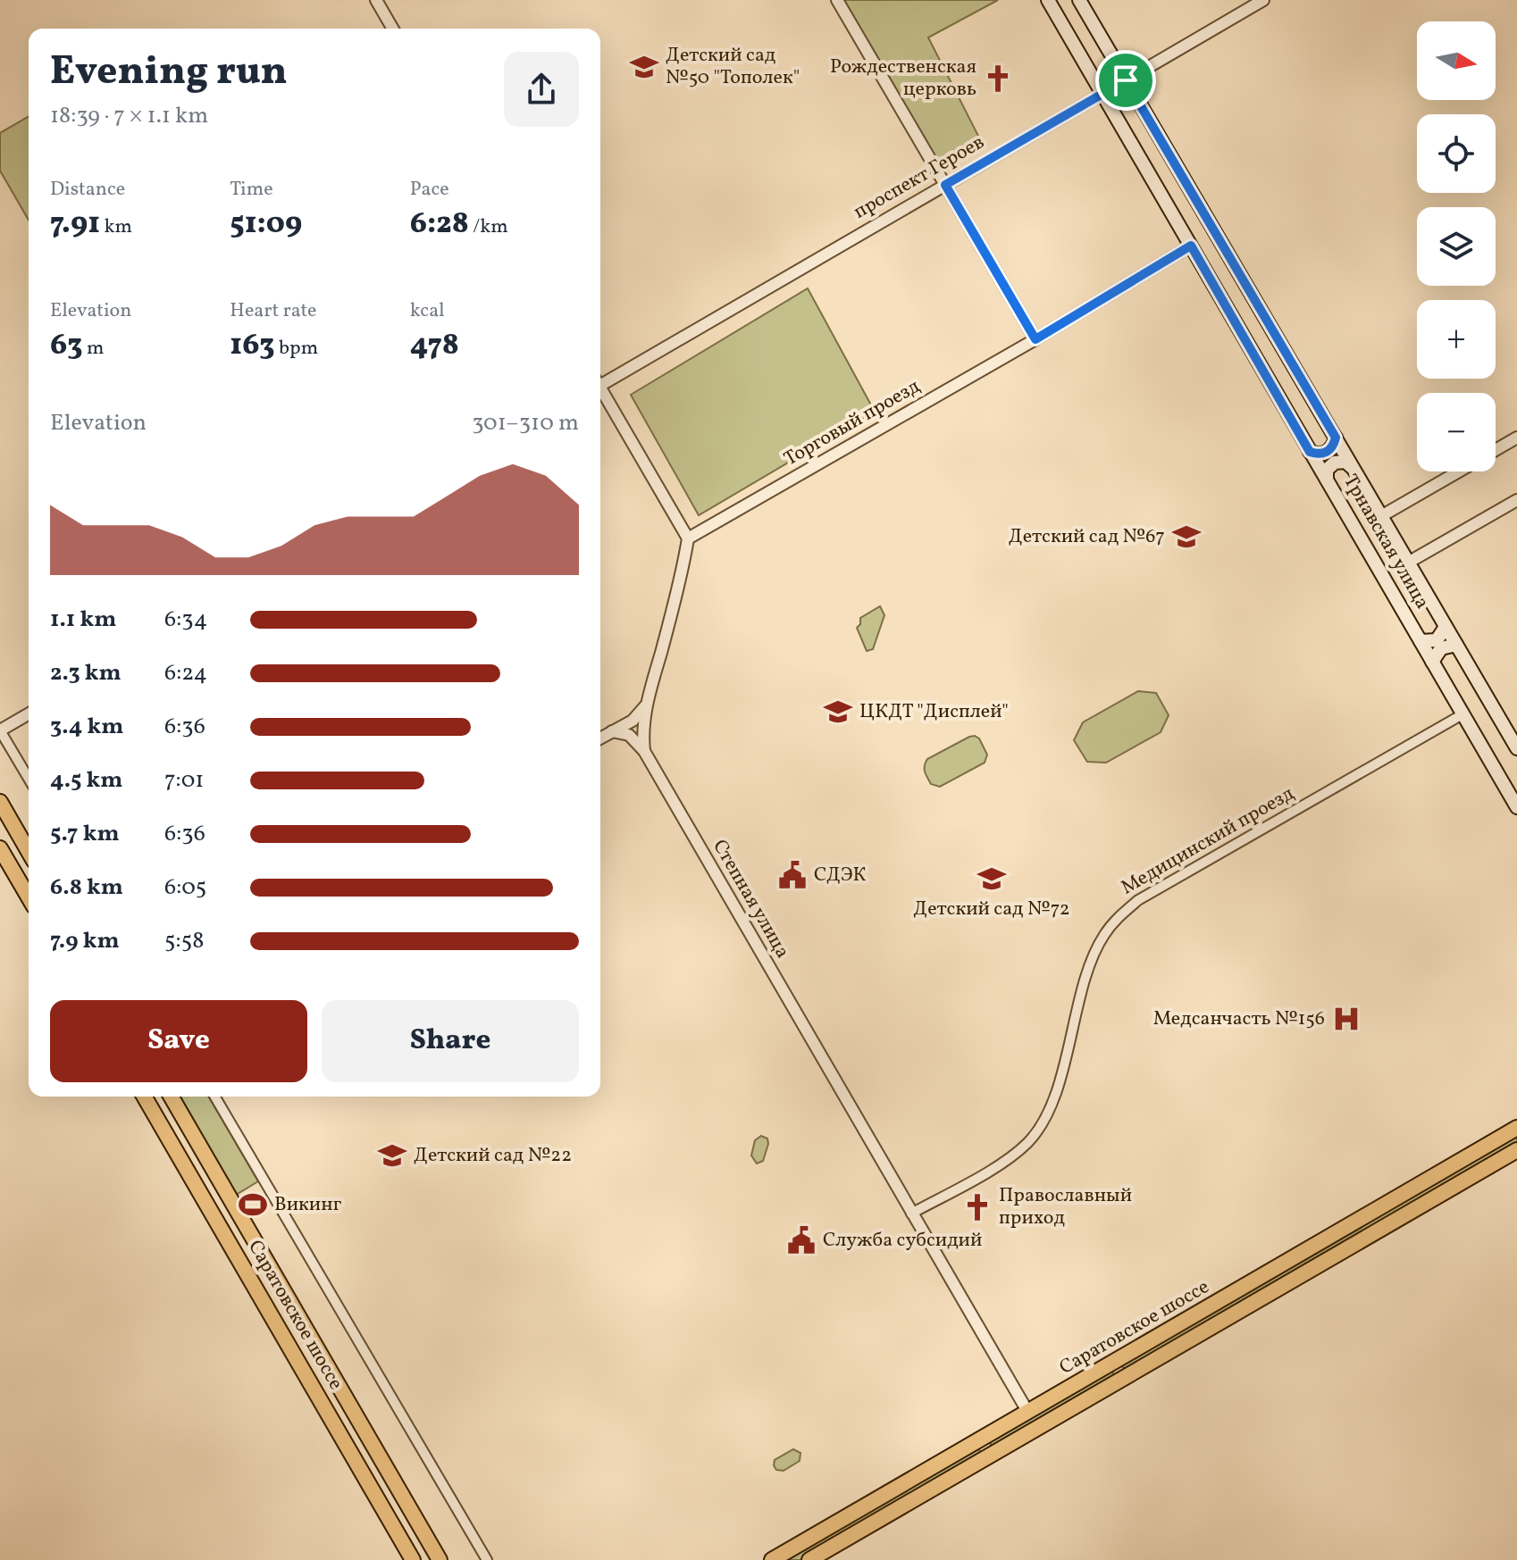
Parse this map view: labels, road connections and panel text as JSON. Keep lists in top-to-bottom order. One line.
{"streets":{"main road":["проспект Героев","Трнавская улица","Саратовское шоссе"],"street":["Торговый проезд","Медицинский проезд","Степная улица"]},"crossings":[["проспект Героев","Трнавская улица"],["Торговый проезд","Трнавская улица"],["Трнавская улица","Медицинский проезд"],["Медицинский проезд","Степная улица"],["Степная улица","Саратовское шоссе"]],"places":{"school or university":["Детский сад №50 \"Тополек\"","Детский сад №67","ЦКДТ \"Дисплей\"","Детский сад №72","Детский сад №22"],"church":["Рождественская церковь","Православный приход"],"public building":["СДЭК","Служба субсидий"],"hospital":["Медсанчасть №156"],"sports":["Викинг"]},"north":"right","page":{"map_buttons":["+","−"],"heading":["Evening run","18:39 · 7 × 1.1 km"],"stats":[["Distance","7.91 km"],["Time","51:09"],["Pace","6:28 /km"],["Elevation","63 m"],["Heart rate","163 bpm"],["kcal","478"]],"chart":["Elevation","301–310 m"],"list":[{"name":"1.1 km","note":"6:34"},{"name":"2.3 km","note":"6:24"},{"name":"3.4 km","note":"6:36"},{"name":"4.5 km","note":"7:01"},{"name":"5.7 km","note":"6:36"},{"name":"6.8 km","note":"6:05"},{"name":"7.9 km","note":"5:58"}],"buttons":["Save","Share"]}}
